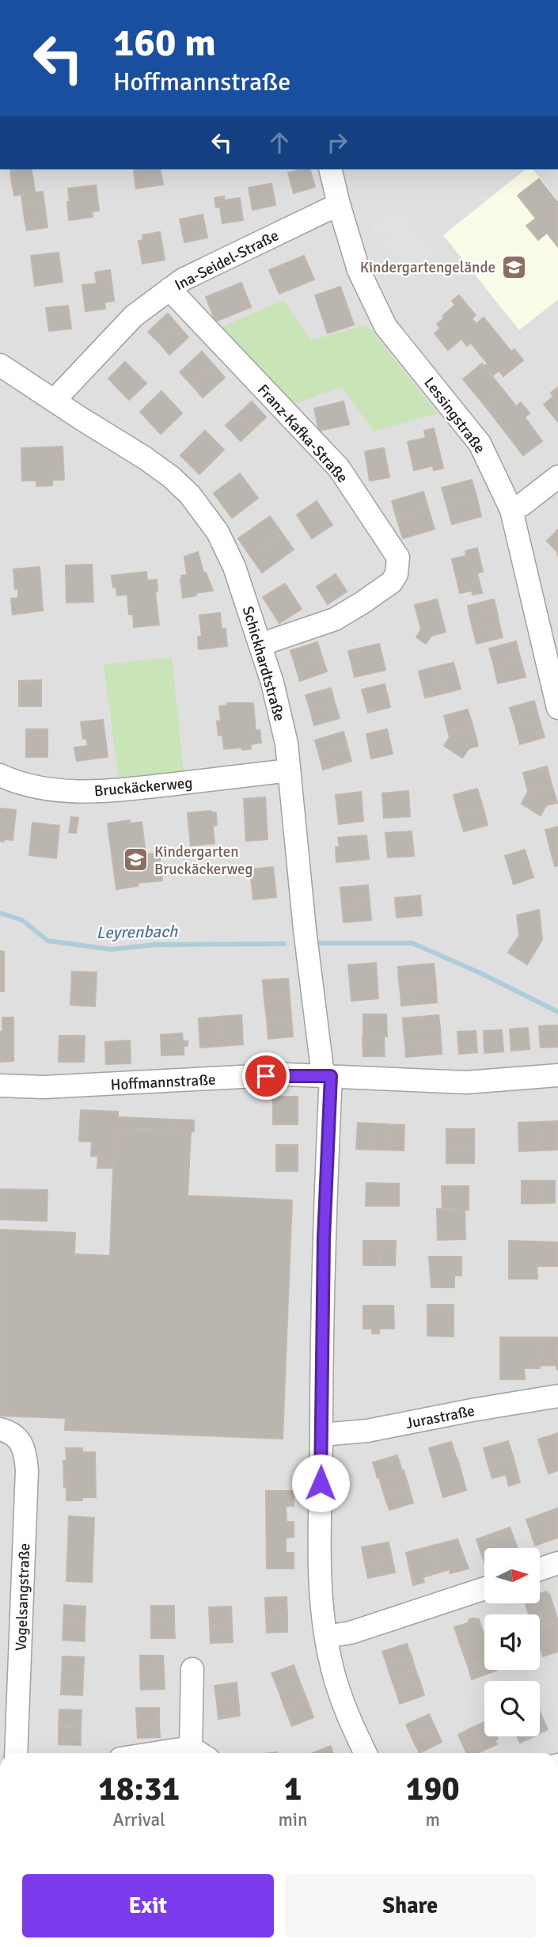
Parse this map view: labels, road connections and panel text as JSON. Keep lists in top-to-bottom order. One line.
{"streets":{"street":["Ina-Seidel-Straße","Lessingstraße","Franz-Kafka-Straße","Schickhardtstraße","Bruckäckerweg","Hoffmannstraße","Jurastraße","Vogelsangstraße"]},"crossings":[["Ina-Seidel-Straße","Lessingstraße"],["Ina-Seidel-Straße","Franz-Kafka-Straße"],["Ina-Seidel-Straße","Schickhardtstraße"],["Franz-Kafka-Straße","Schickhardtstraße"],["Schickhardtstraße","Bruckäckerweg"],["Schickhardtstraße","Hoffmannstraße"],["Schickhardtstraße","Jurastraße"]],"water":["Leyrenbach"],"places":{"school or university":["Kindergartengelände","Kindergarten Bruckäckerweg"]},"north":"right","page":{"turn":["160 m","Hoffmannstraße"],"eta":["18:31","Arrival","1","min","190","m"],"buttons":["Exit","Share"]}}
